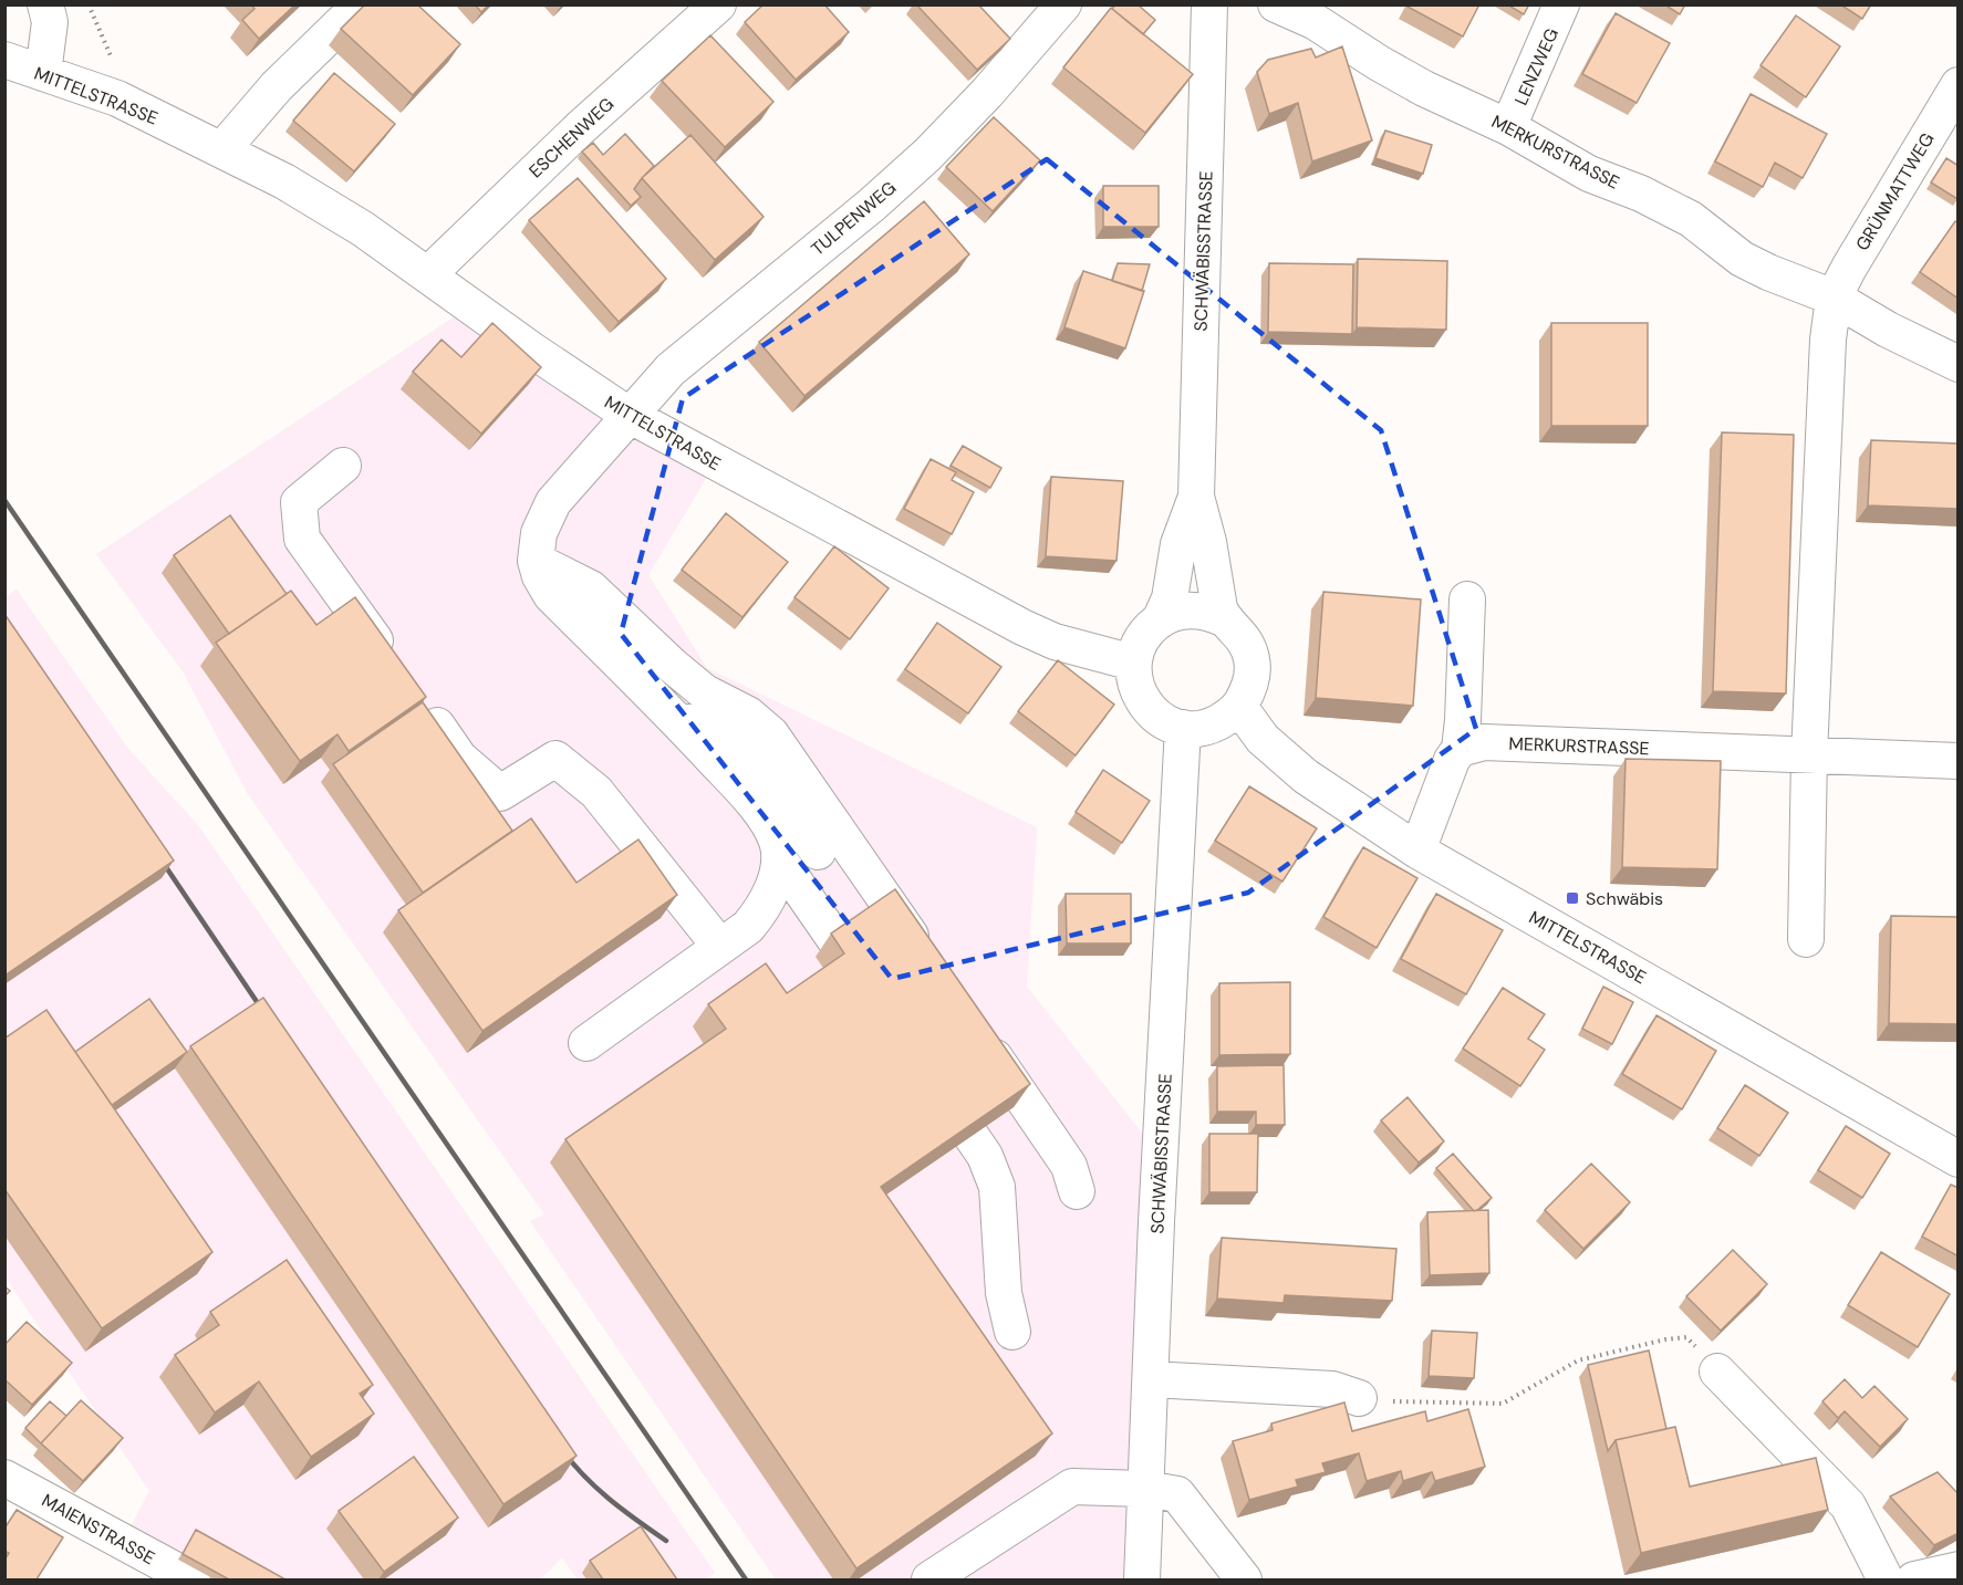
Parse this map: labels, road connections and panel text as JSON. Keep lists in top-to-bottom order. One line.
{"streets":{"street":["LENZWEG","MITTELSTRASSE","ESCHENWEG","MERKURSTRASSE","GRÜNMATTWEG","TULPENWEG","SCHWÄBISSTRASSE","MAIENSTRASSE"]},"crossings":[["LENZWEG","MERKURSTRASSE"],["MITTELSTRASSE","ESCHENWEG"],["MITTELSTRASSE","TULPENWEG"],["MITTELSTRASSE","SCHWÄBISSTRASSE"],["MERKURSTRASSE","GRÜNMATTWEG"]],"places":{"transit":["Schwäbis"]}}
